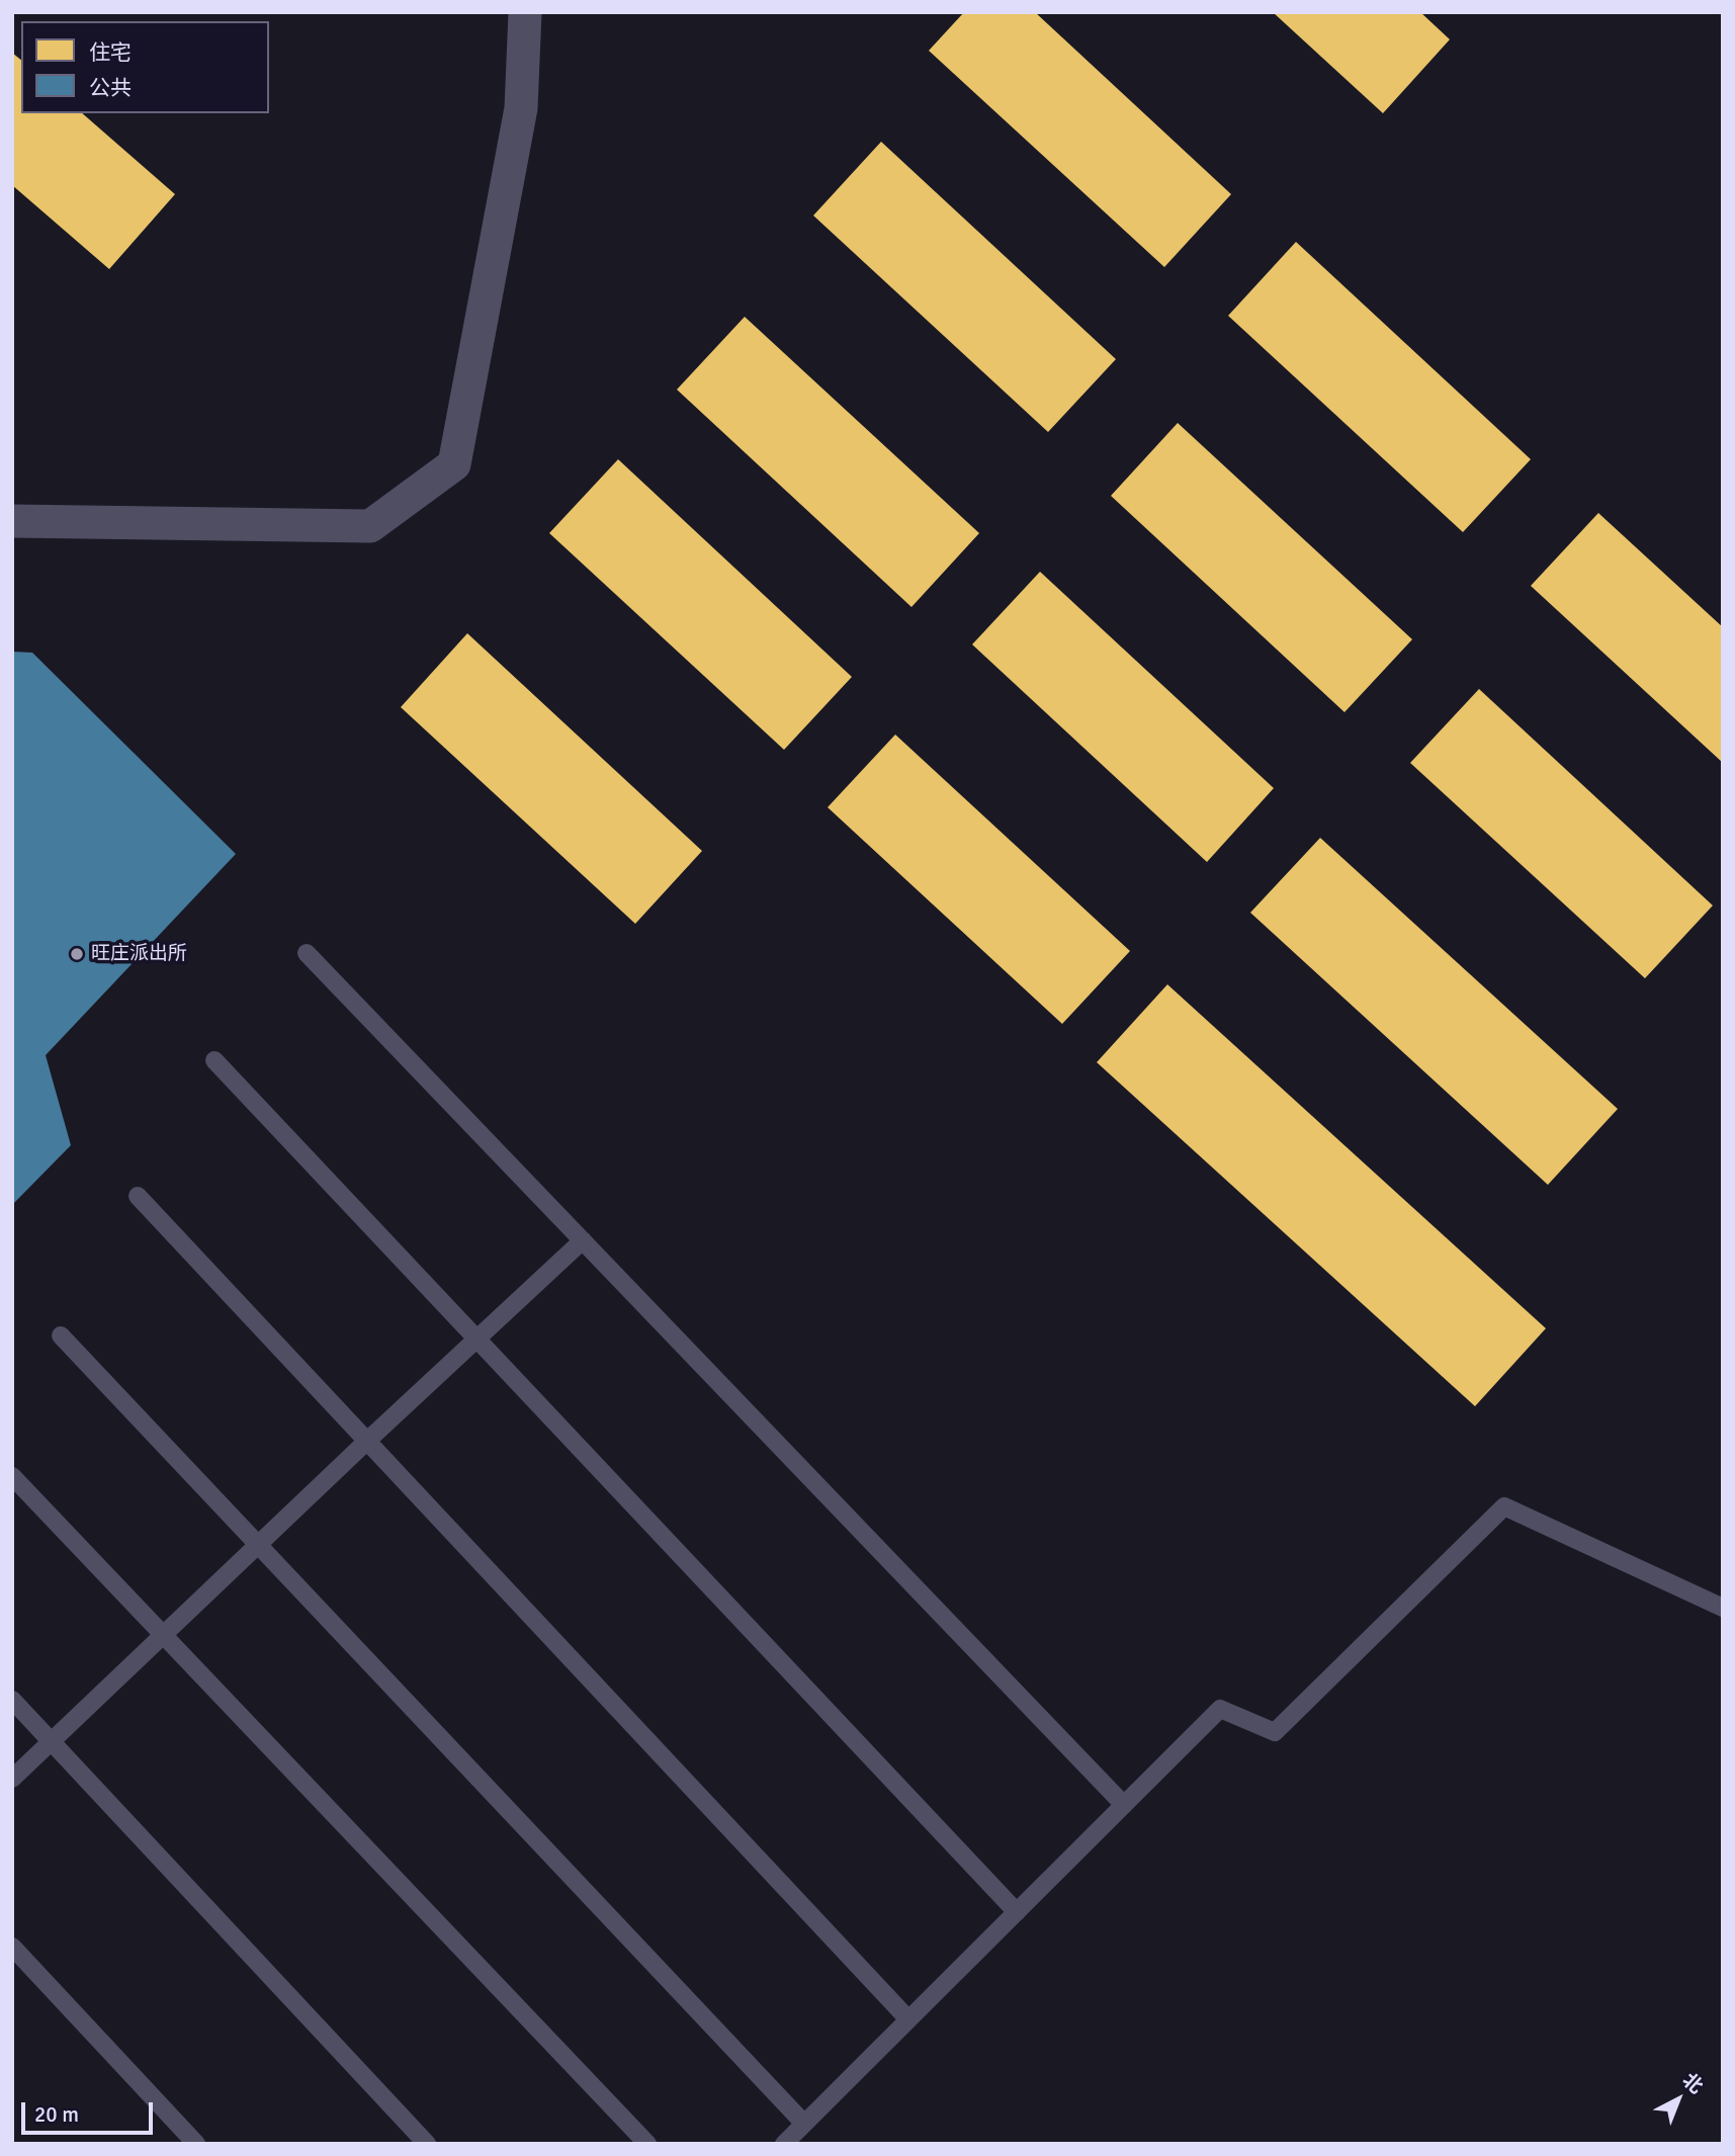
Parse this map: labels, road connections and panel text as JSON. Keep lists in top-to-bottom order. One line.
{"places":["旺庄派出所"],"legend":["住宅","公共"],"scale_bar":"20 m","north":"top right"}
